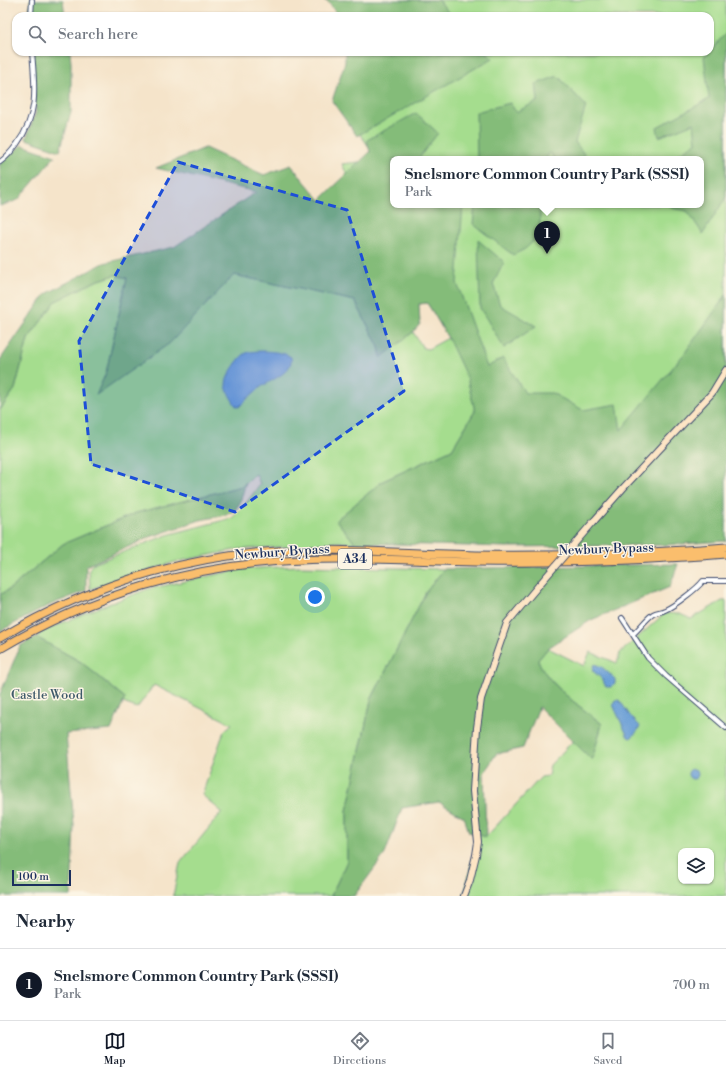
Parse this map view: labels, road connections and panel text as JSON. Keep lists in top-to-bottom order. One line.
{"streets":{"highway":["Newbury Bypass","A34"]},"parks":["Castle Wood"],"scale_bar":"100 m","page":{"search":"Search here","popup":["Snelsmore Common Country Park (SSSI)","Park"],"pins":"1","scale":"100 m","heading":"Nearby","list":[{"mark":"1","name":"Snelsmore Common Country Park (SSSI)","note":"Park","value":"700 m"}],"nav":["Map","Directions","Saved"]}}
